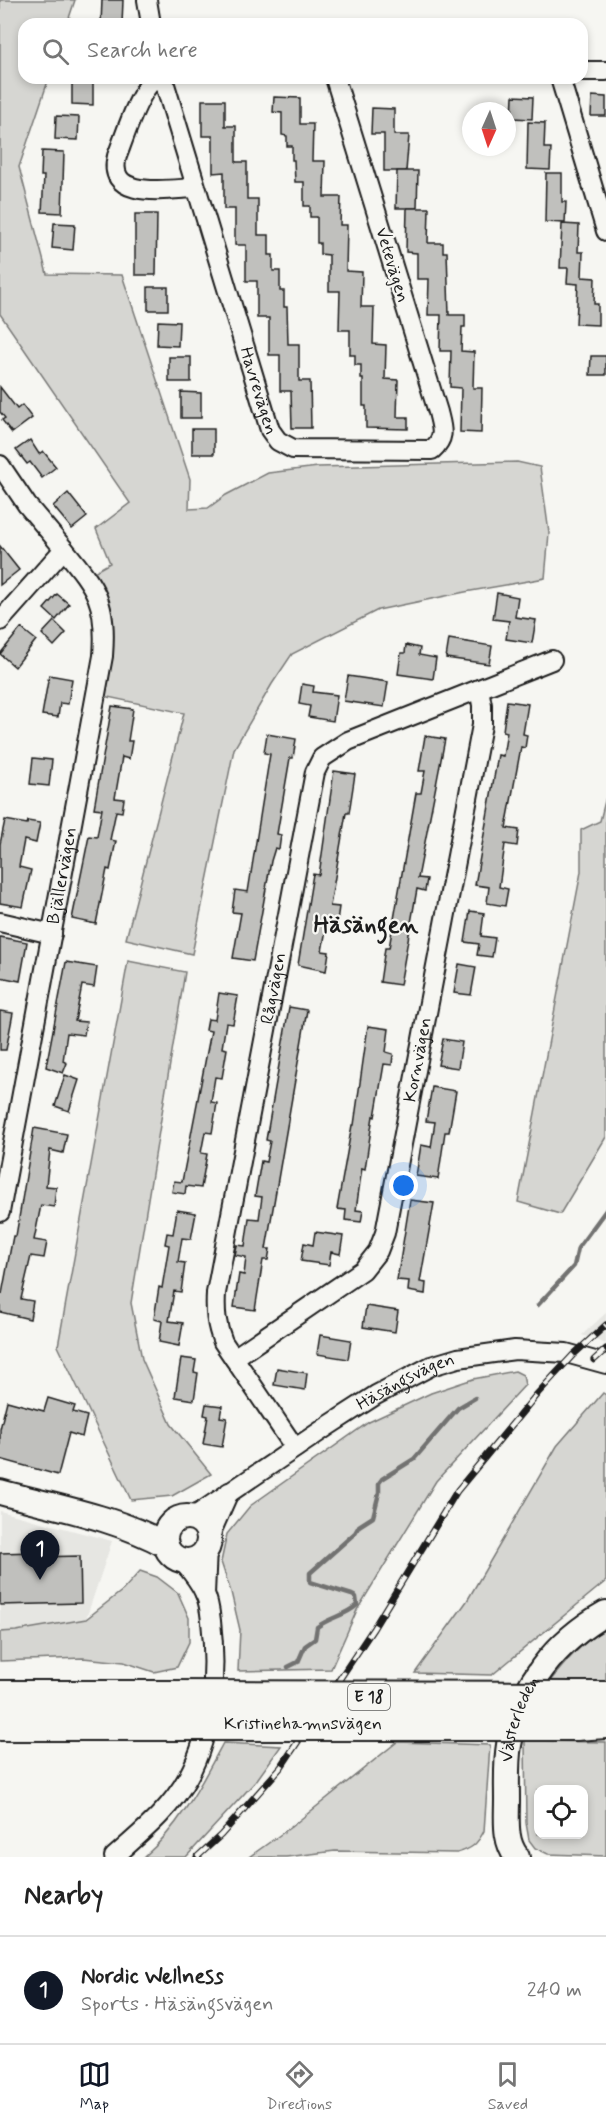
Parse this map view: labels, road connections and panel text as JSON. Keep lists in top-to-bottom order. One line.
{"streets":{"highway":["E 18","Kristinehamnsvägen"],"street":["Vetevägen","Havrevägen","Bjällervägen","Rågvägen","Kornvägen","Häsängsvägen","Västerleden"]},"crossings":[["Vetevägen","Havrevägen"],["Rågvägen","Kornvägen"],["Rågvägen","Häsängsvägen"]],"districts":["Häsängen"],"north":"bottom","page":{"search":"Search here","pins":"1","heading":"Nearby","list":[{"mark":"1","name":"Nordic Wellness","note":"Sports · Häsängsvägen","value":"240 m"}],"nav":["Map","Directions","Saved"]}}
